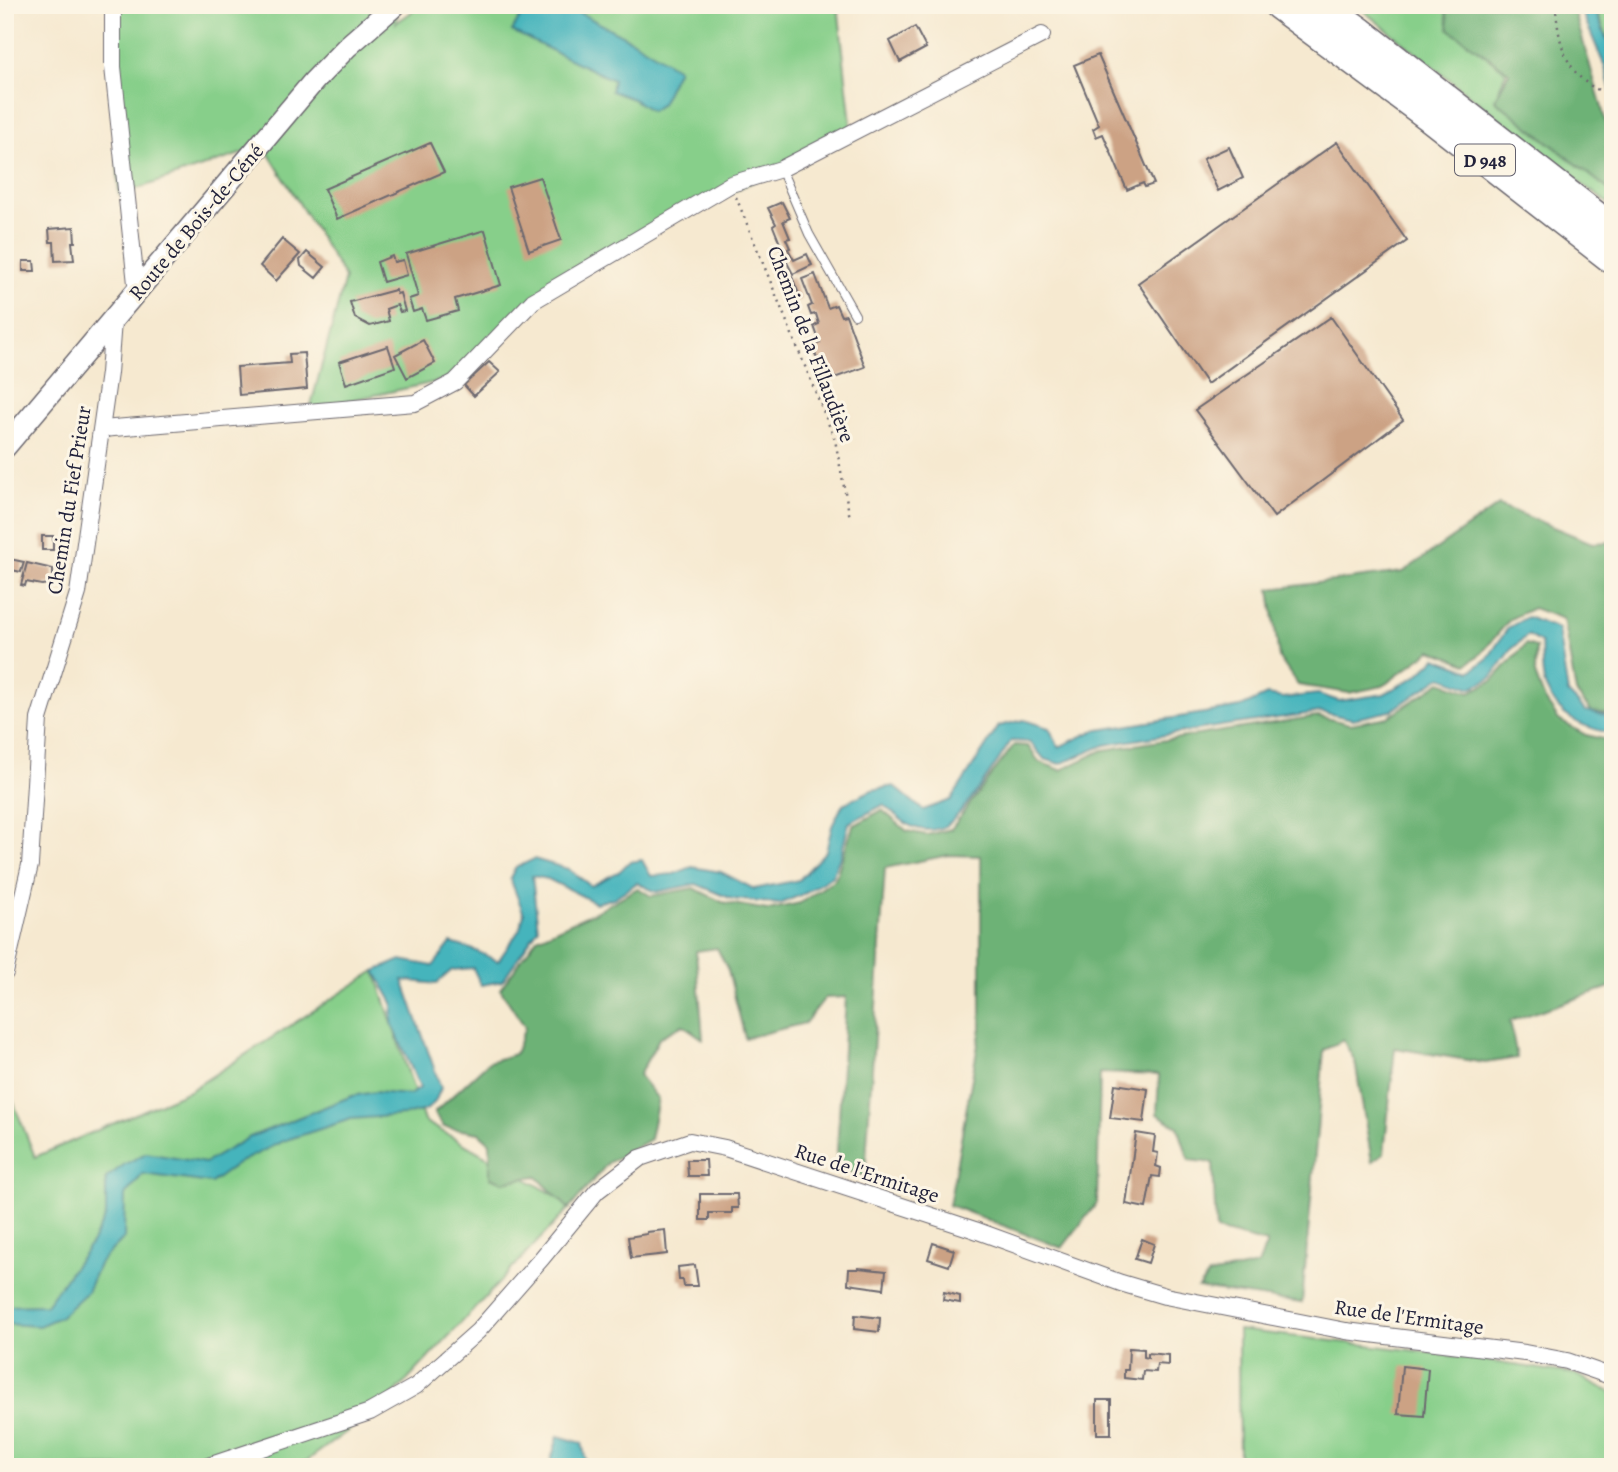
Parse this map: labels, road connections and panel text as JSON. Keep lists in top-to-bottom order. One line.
{"streets":{"highway":["D 948"],"street":["Route de Bois-de-Céné","Chemin du Fief Prieur","Rue de l'Ermitage"],"path":["Chemin de la Fillaudière"]},"crossings":[["Route de Bois-de-Céné","Chemin du Fief Prieur"]]}
